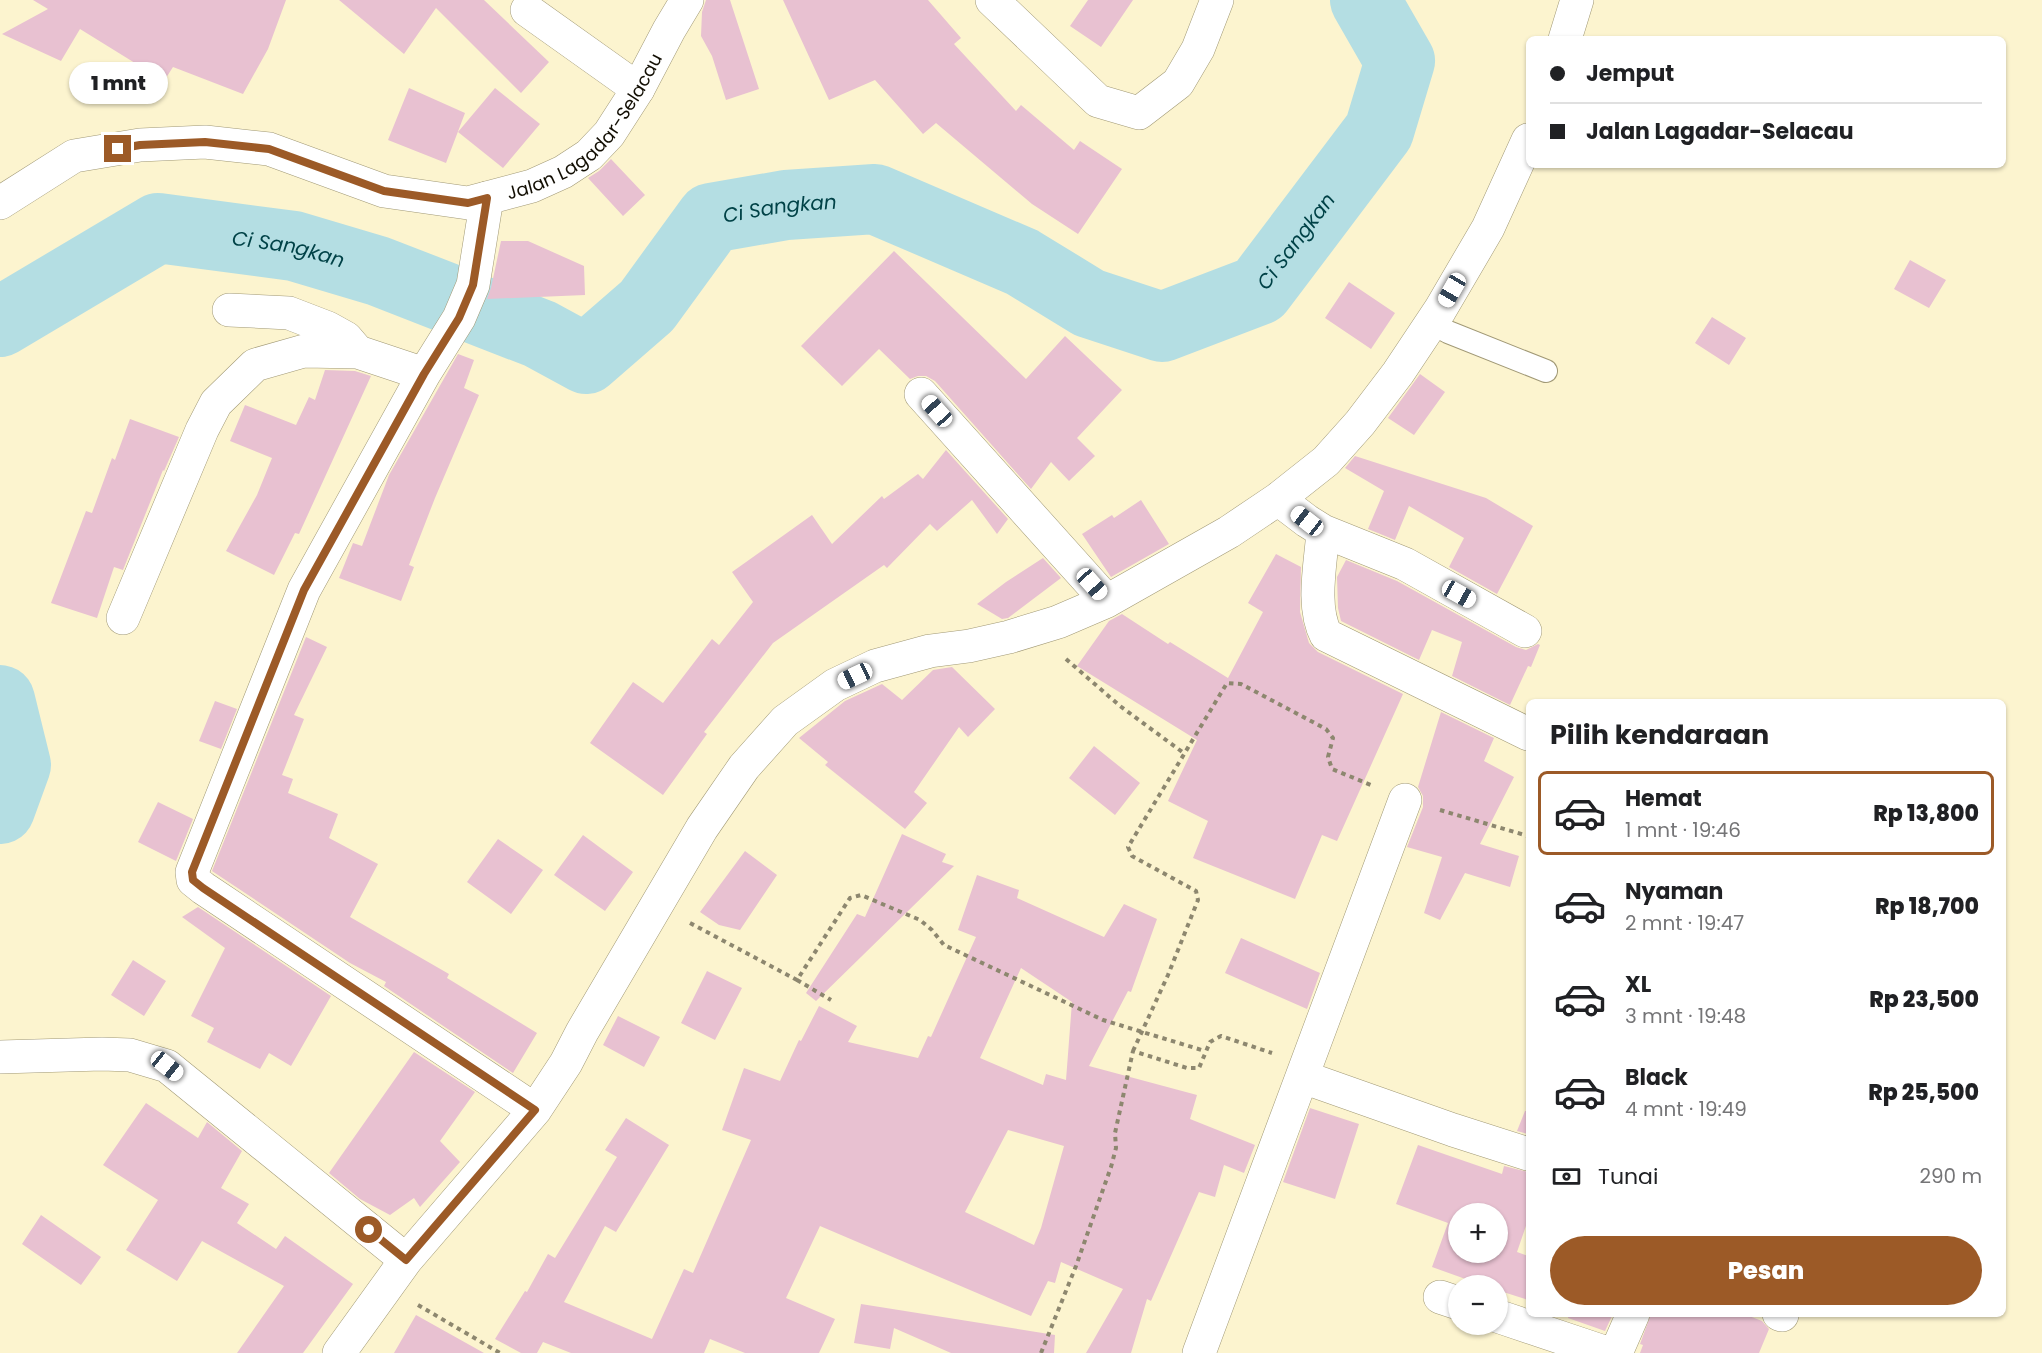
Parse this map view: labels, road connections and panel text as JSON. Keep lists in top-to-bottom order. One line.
{"streets":{"street":["Jalan Lagadar-Selacau"]},"water":["Ci Sangkan"],"page":{"banner":["Jemput","Jalan Lagadar-Selacau"],"bubble":"1 mnt","heading":"Pilih kendaraan","list":[{"name":"Hemat","note":"1 mnt · 19:46","value":"Rp 13,800"},{"name":"Nyaman","note":"2 mnt · 19:47","value":"Rp 18,700"},{"name":"XL","note":"3 mnt · 19:48","value":"Rp 23,500"},{"name":"Black","note":"4 mnt · 19:49","value":"Rp 25,500"}],"pay":["Tunai","290 m"],"map_buttons":["+","−"],"buttons":"Pesan"}}
